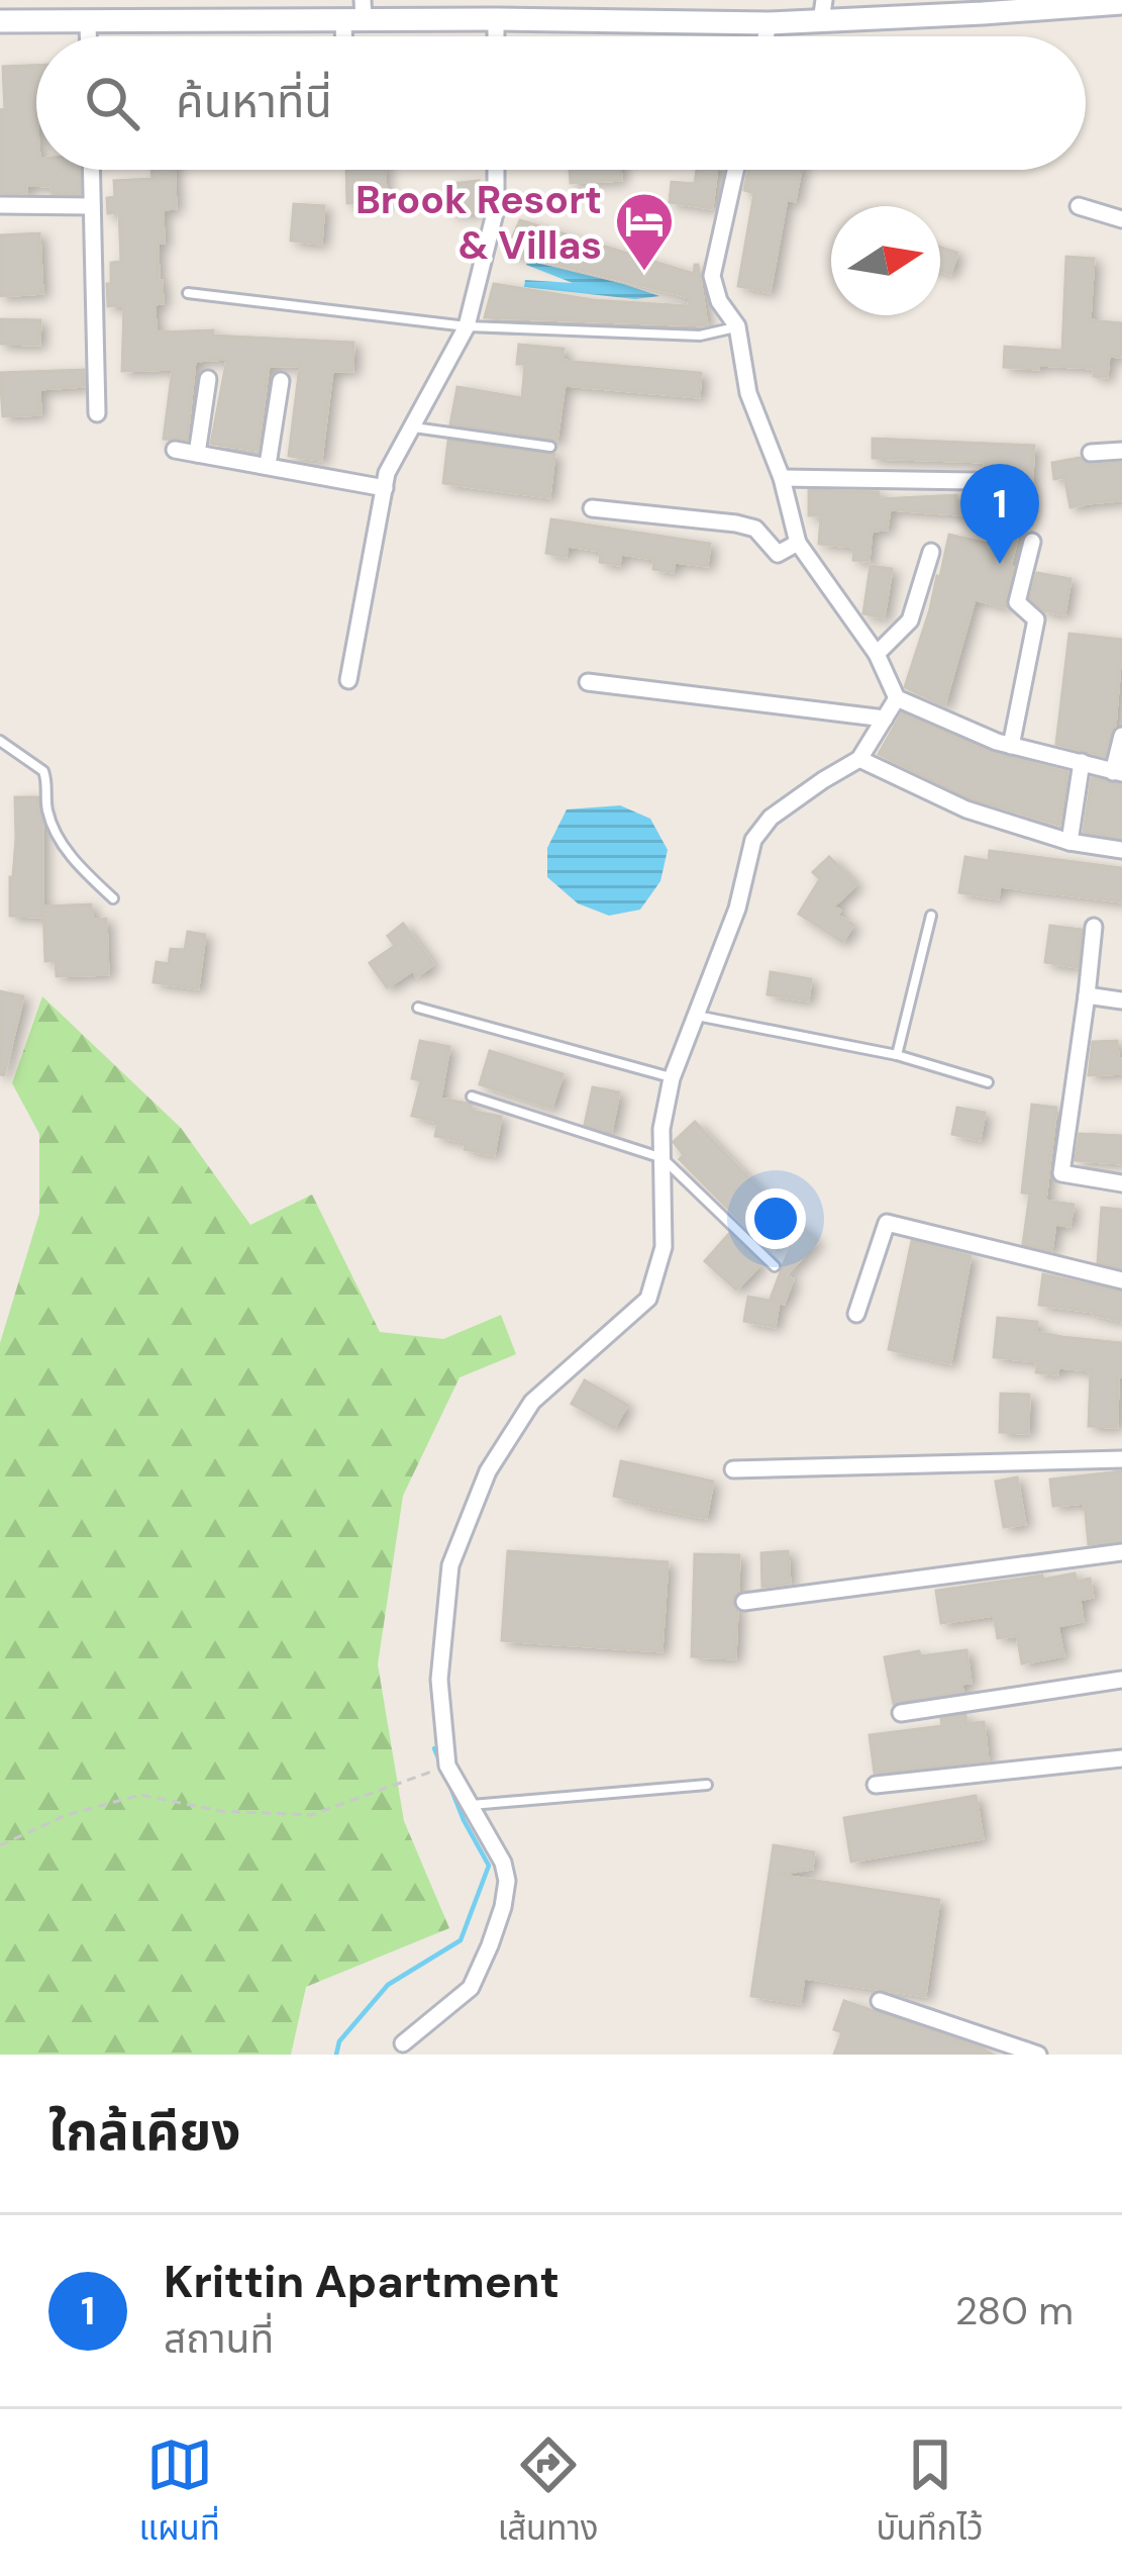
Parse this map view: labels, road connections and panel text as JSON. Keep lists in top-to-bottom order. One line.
{"places":{"hotel":["Brook Resort & Villas"]},"north":"right","page":{"search":"ค้นหาที่นี่","pins":"1","heading":"ใกล้เคียง","list":[{"mark":"1","name":"Krittin Apartment","note":"สถานที่","value":"280 m"}],"nav":["แผนที่","เส้นทาง","บันทึกไว้"]}}
